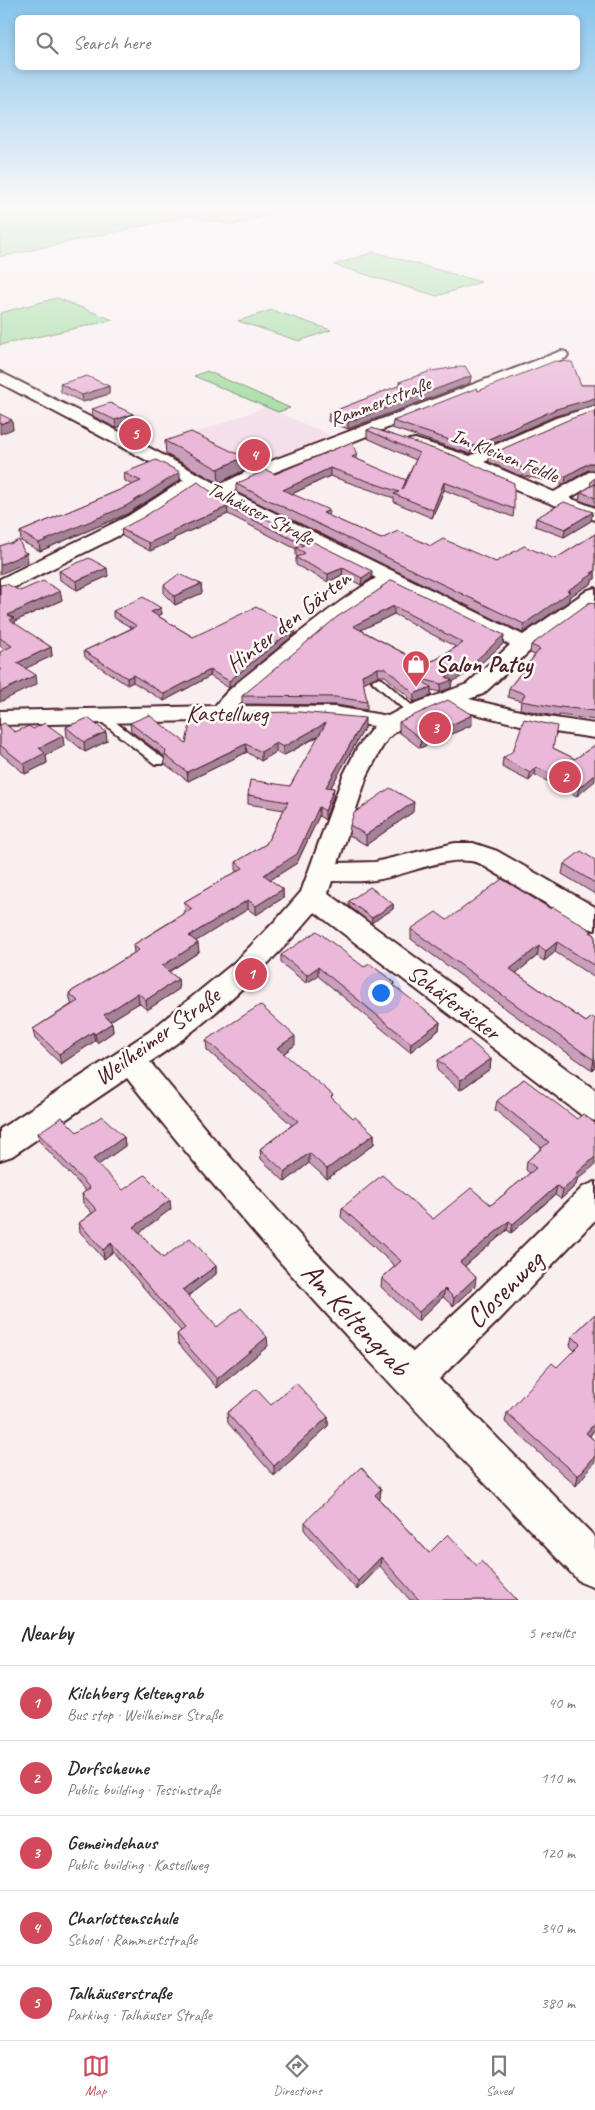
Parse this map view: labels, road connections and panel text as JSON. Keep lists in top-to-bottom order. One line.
{"streets":{"street":["Rammertstraße","Im Kleinen Feldle","Talhäuser Straße","Hinter den Gärten","Kastellweg","Schäferäcker","Weilheimer Straße","Closenweg","Am Keltengrab"]},"crossings":[["Rammertstraße","Im Kleinen Feldle"],["Rammertstraße","Talhäuser Straße"],["Talhäuser Straße","Hinter den Gärten"],["Hinter den Gärten","Kastellweg"],["Kastellweg","Weilheimer Straße"],["Schäferäcker","Weilheimer Straße"],["Weilheimer Straße","Am Keltengrab"],["Closenweg","Am Keltengrab"]],"places":{"shop":["Salon Patcy"]},"page":{"search":"Search here","pins":["5","4","3","2","1"],"heading":["Nearby","5 results"],"list":[{"mark":"1","name":"Kilchberg Keltengrab","note":"Bus stop · Weilheimer Straße","value":"40 m"},{"mark":"2","name":"Dorfscheune","note":"Public building · Tessinstraße","value":"110 m"},{"mark":"3","name":"Gemeindehaus","note":"Public building · Kastellweg","value":"120 m"},{"mark":"4","name":"Charlottenschule","note":"School · Rammertstraße","value":"340 m"},{"mark":"5","name":"Talhäuserstraße","note":"Parking · Talhäuser Straße","value":"380 m"}],"nav":["Map","Directions","Saved"]}}
